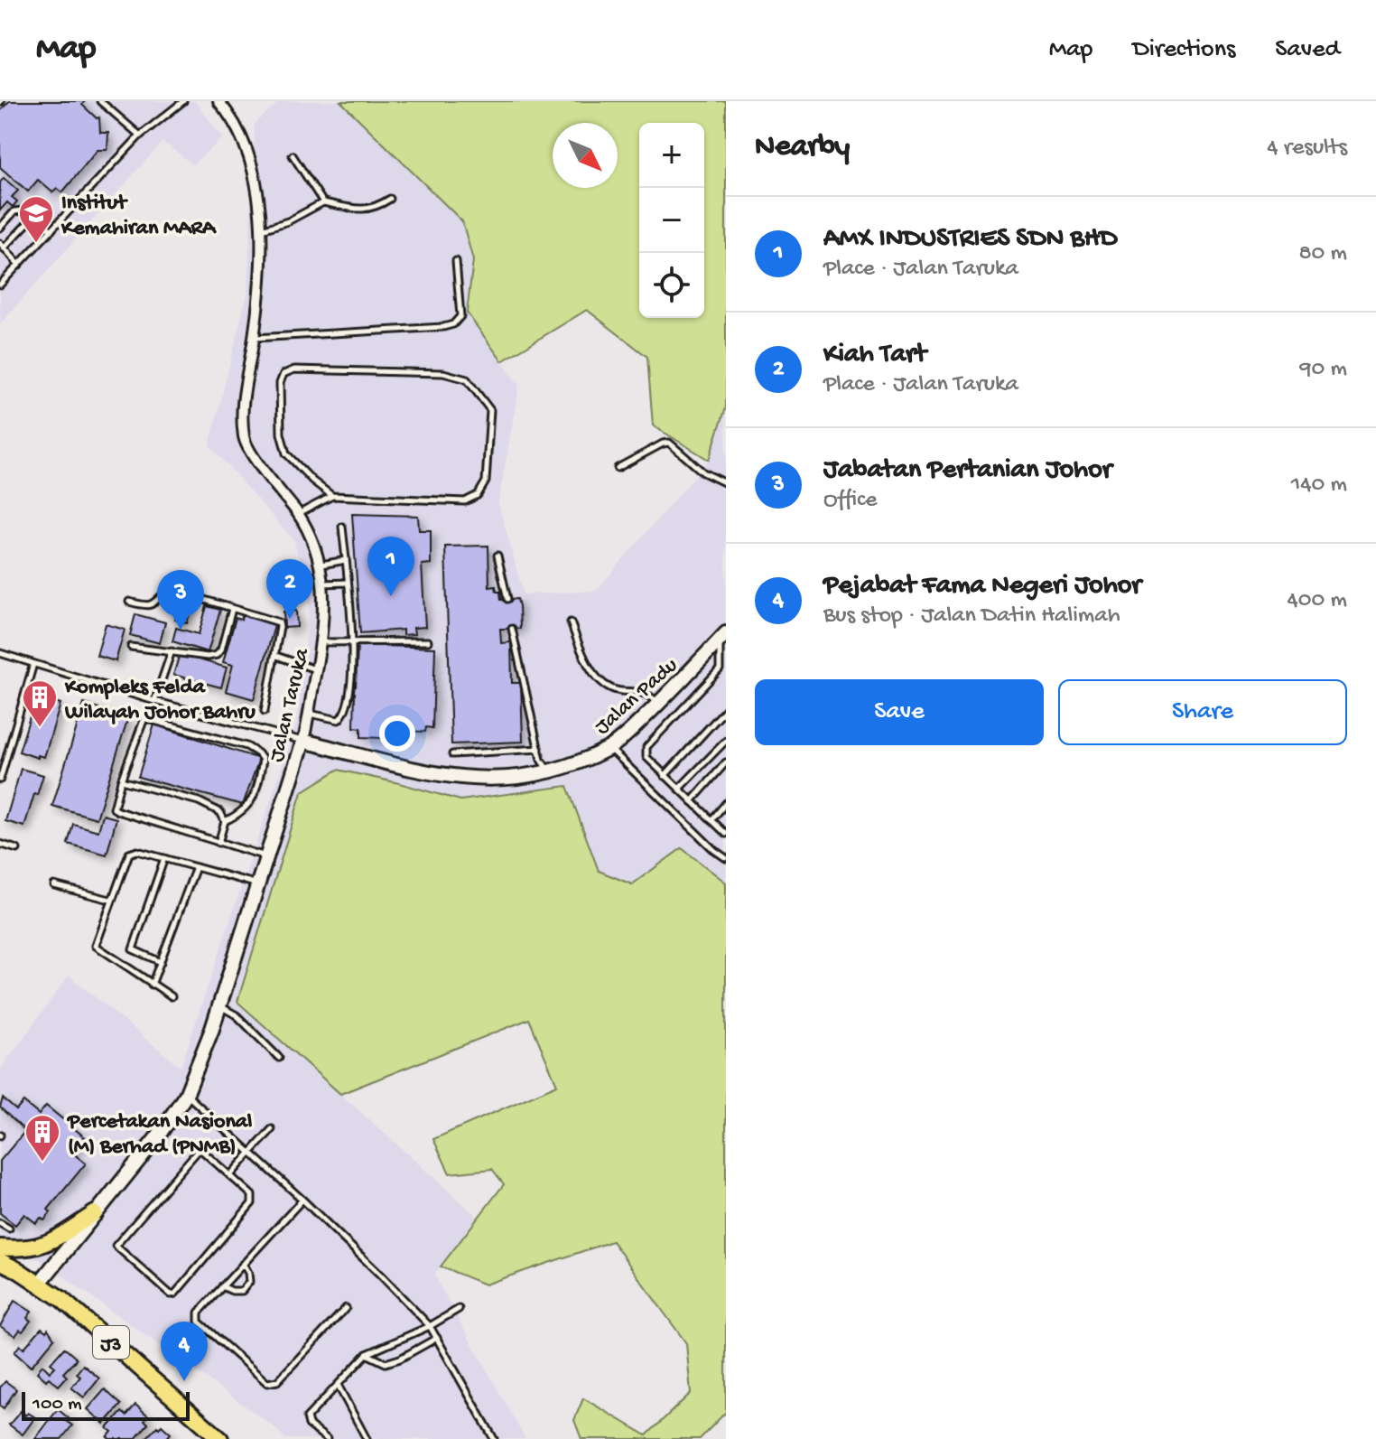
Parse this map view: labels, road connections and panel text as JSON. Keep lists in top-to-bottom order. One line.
{"streets":{"main road":["J3"],"street":["Jalan Padu","Jalan Taruka"]},"crossings":[["Jalan Padu","Jalan Taruka"],["Jalan Taruka","J3"]],"places":{"school or university":["Institut Kemahiran MARA"],"building":["Kompleks Felda Wilayah Johor Bahru","Percetakan Nasional (M) Berhad (PNMB)"]},"scale_bar":"100 m","north":"bottom right","page":{"header":"Map","nav":["Map","Directions","Saved"],"heading":["Nearby","4 results"],"map_buttons":["+","−"],"list":[{"mark":"1","name":"AMX INDUSTRIES SDN BHD","note":"Place · Jalan Taruka","value":"80 m"},{"mark":"2","name":"Kiah Tart","note":"Place · Jalan Taruka","value":"90 m"},{"mark":"3","name":"Jabatan Pertanian Johor","note":"Office","value":"140 m"},{"mark":"4","name":"Pejabat Fama Negeri Johor","note":"Bus stop · Jalan Datin Halimah","value":"400 m"}],"pins":["1","2","3","4"],"buttons":["Save","Share"],"scale":"100 m"}}
